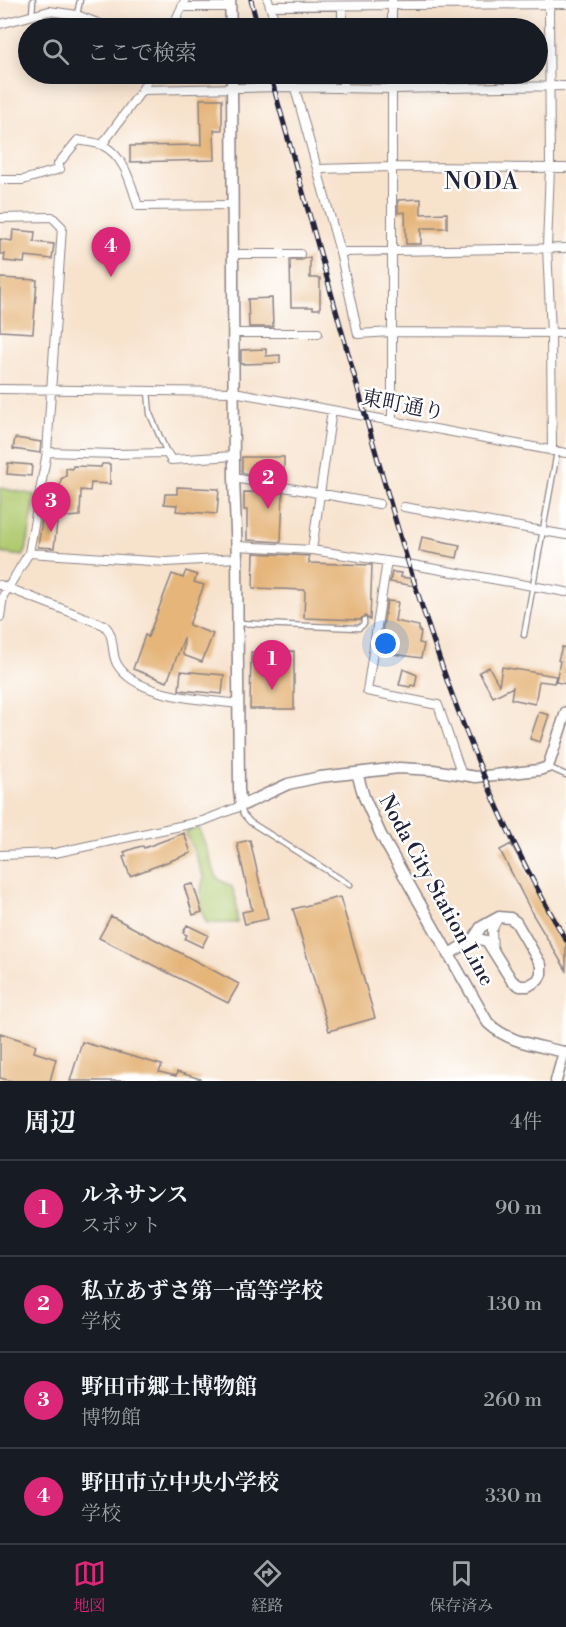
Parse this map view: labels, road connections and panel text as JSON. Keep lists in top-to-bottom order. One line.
{"streets":{"street":["東町通り","Noda City Station Line"]},"districts":["NODA"],"page":{"search":"ここで検索","pins":["4","2","3","1"],"heading":["周辺","4件"],"list":[{"mark":"1","name":"ルネサンス","note":"スポット","value":"90 m"},{"mark":"2","name":"私立あずさ第一高等学校","note":"学校","value":"130 m"},{"mark":"3","name":"野田市郷土博物館","note":"博物館","value":"260 m"},{"mark":"4","name":"野田市立中央小学校","note":"学校","value":"330 m"}],"nav":["地図","経路","保存済み"]}}
